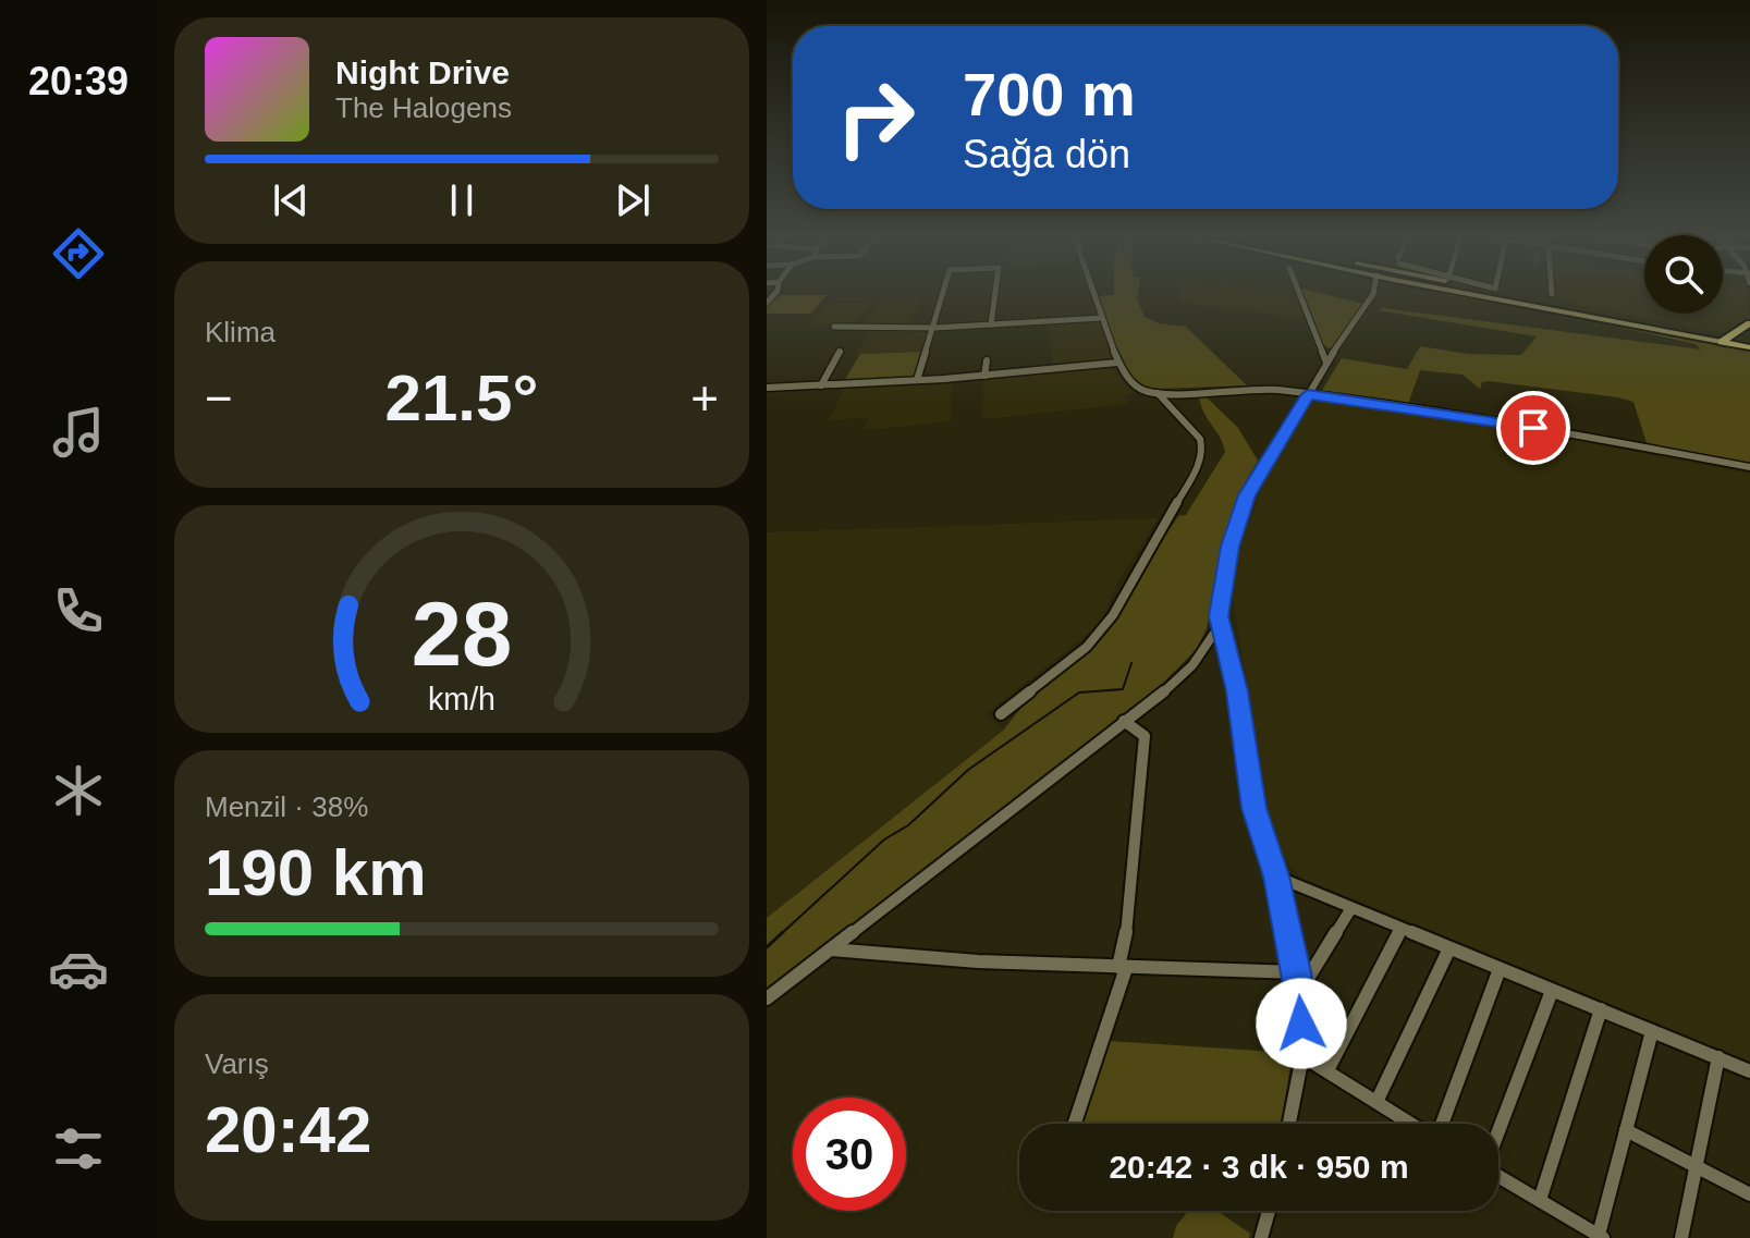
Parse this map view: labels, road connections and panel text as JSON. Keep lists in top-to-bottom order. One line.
{"page":{"tabs":"20:39","turn":["700 m","Sağa dön"],"song":["Night Drive","The Halogens"],"tile":["Klima",["Menzil · 38%","190 km"],["Varış","20:42"]],"heat":["−","21.5°","+"],"limit":"30","trip":"20:42 · 3 dk · 950 m","gauge":["28","km/h"]}}
